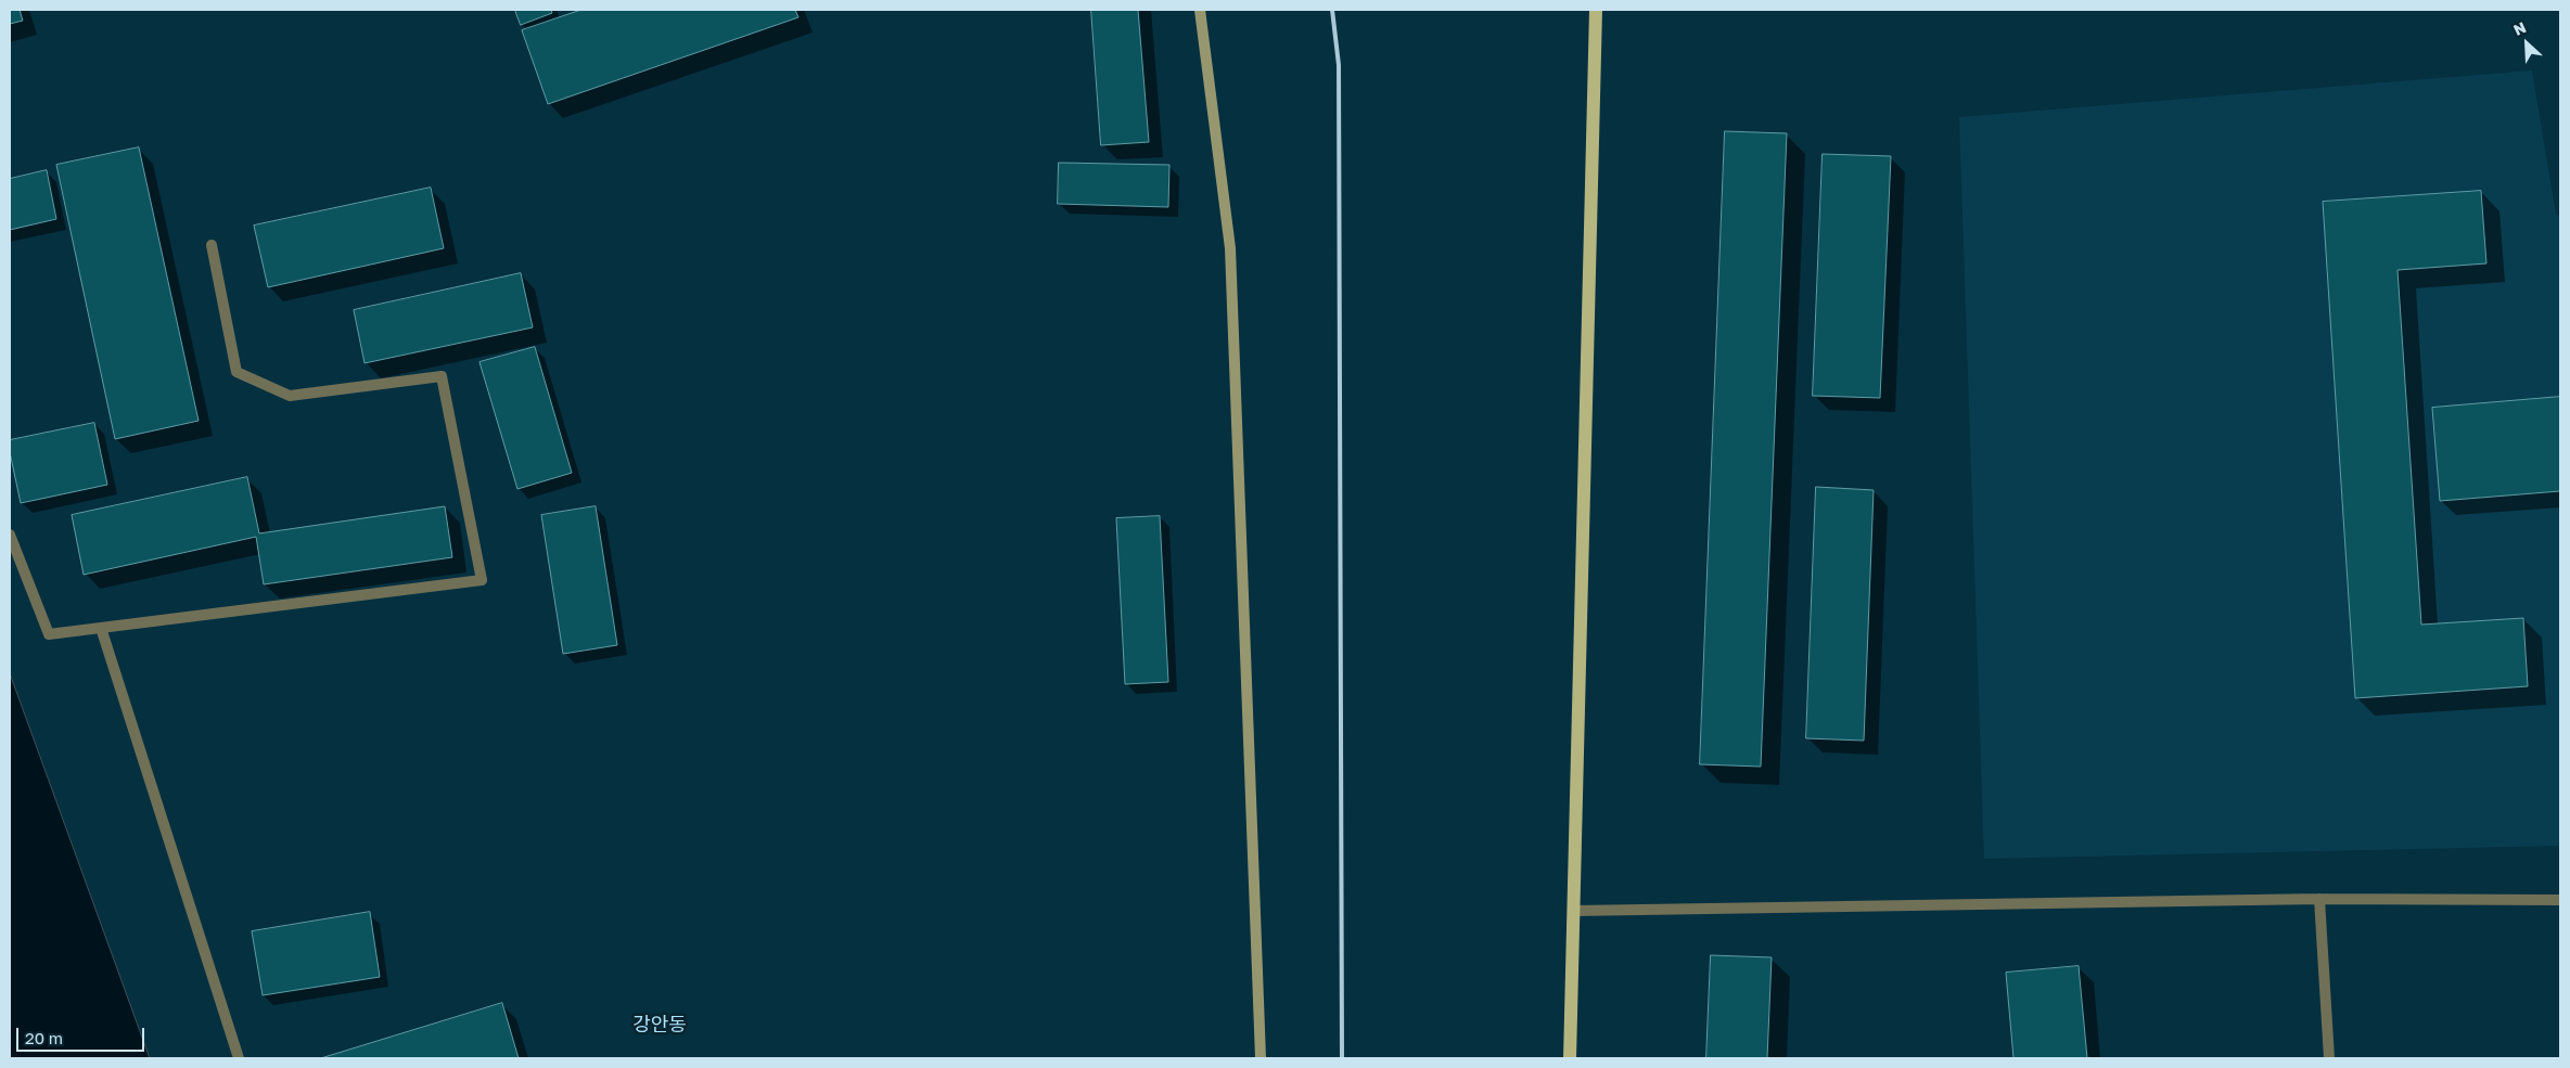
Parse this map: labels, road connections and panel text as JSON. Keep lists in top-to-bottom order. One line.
{"districts":["강안동"],"scale_bar":"20 m","north":"top left"}
